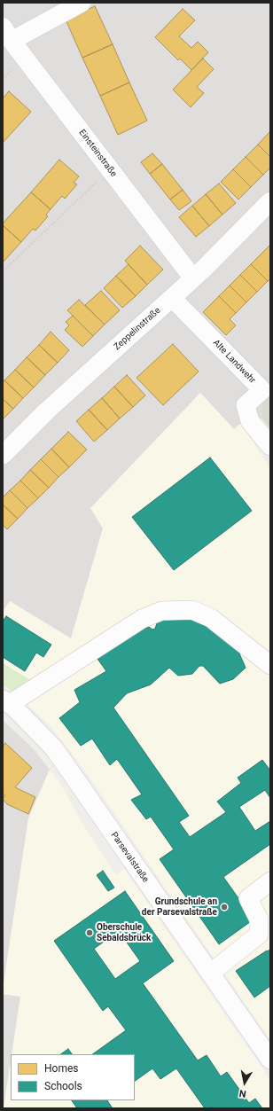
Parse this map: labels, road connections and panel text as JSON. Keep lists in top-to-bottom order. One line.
{"streets":{"street":["Einsteinstraße","Zeppelinstraße","Alte Landwehr","Parsevalstraße"]},"crossings":[["Einsteinstraße","Zeppelinstraße"],["Zeppelinstraße","Alte Landwehr"]],"places":["Grundschule an der Parsevalstraße","Oberschule Sebaldsbrück"],"legend":["Homes","Schools"],"north":"bottom"}
